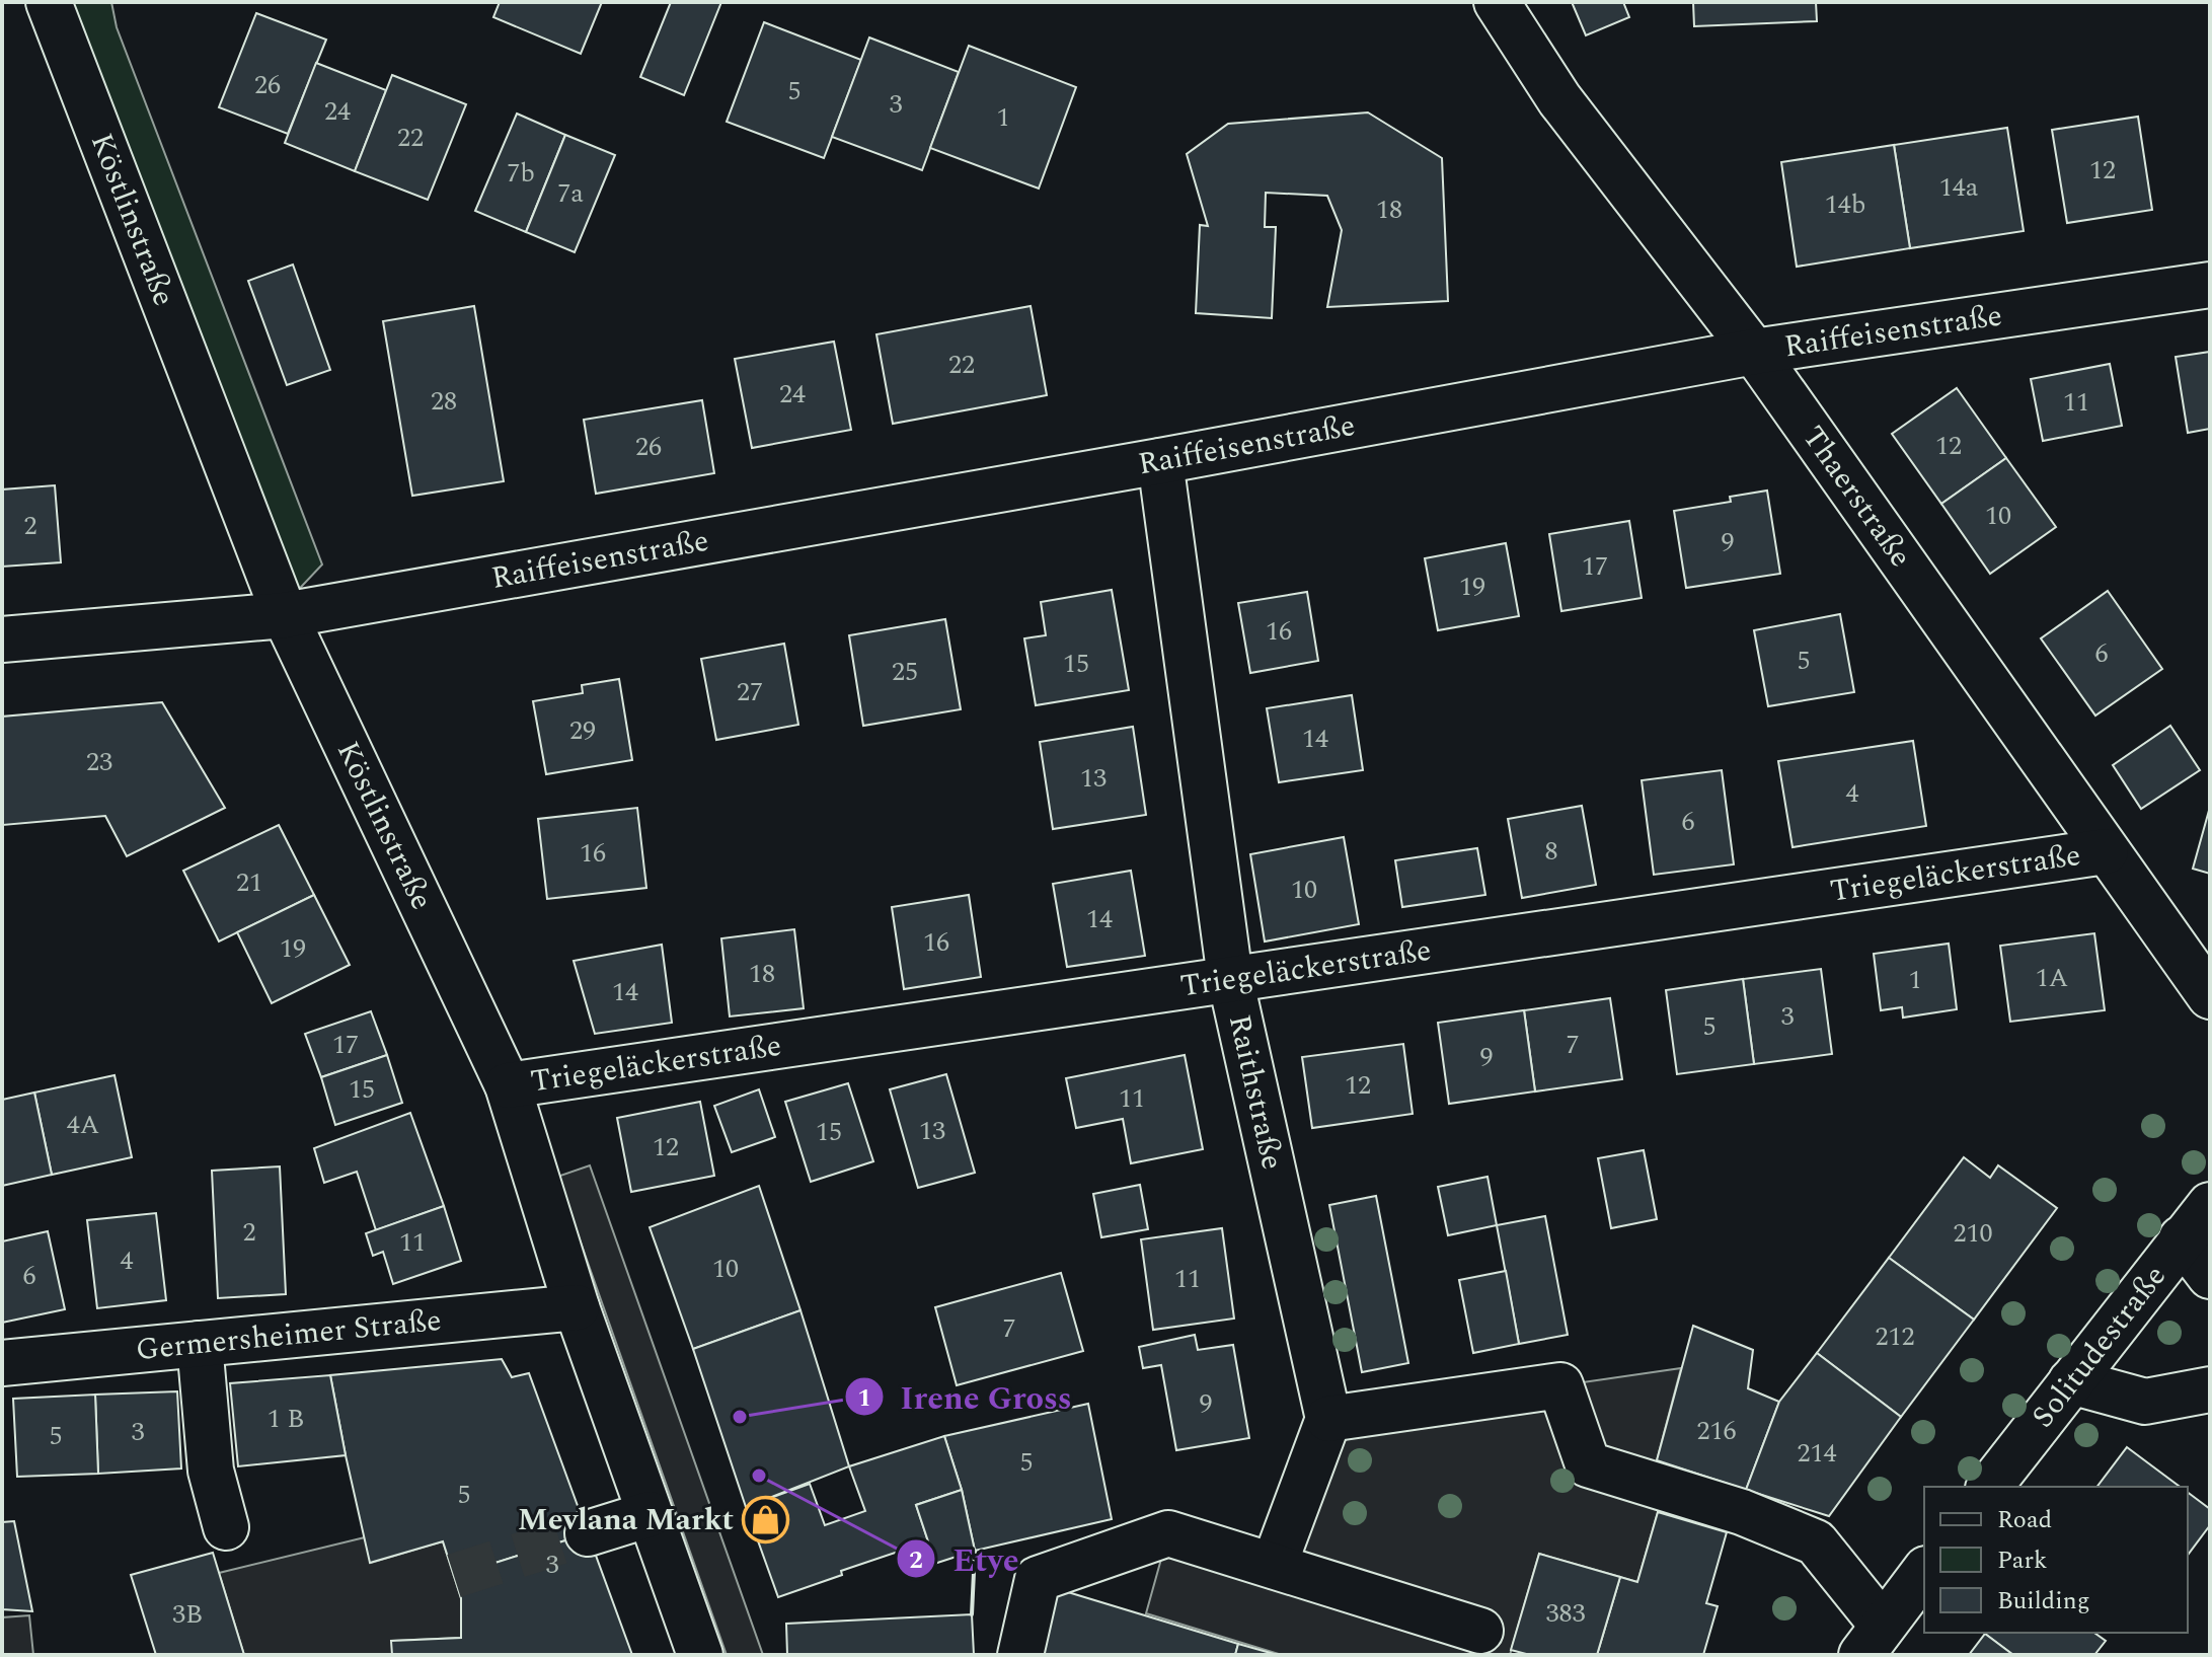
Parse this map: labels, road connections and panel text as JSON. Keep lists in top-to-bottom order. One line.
{"streets":{"street":["Köstlinstraße","Raiffeisenstraße","Thaerstraße","Triegeläckerstraße","Raithstraße","Germersheimer Straße","Solitudestraße"]},"crossings":[["Köstlinstraße","Raiffeisenstraße"],["Köstlinstraße","Triegeläckerstraße"],["Köstlinstraße","Germersheimer Straße"],["Raiffeisenstraße","Thaerstraße"],["Raiffeisenstraße","Raithstraße"],["Thaerstraße","Triegeläckerstraße"],["Triegeläckerstraße","Raithstraße"]],"places":{"other":["Irene Gross","Etye"],"shop":["Mevlana Markt"]},"house_numbers":["26","5","3","24","1","22","12","7b","14a","7a","14b","18","22","24","28","11","12","26","10","2","9","17","19","16","6","5","15","25","27","29","14","23","13","4","6","8","16","21","10","14","16","19","18","1A","1","14","3","5","17","7","9","12","15","11","4A","13","15","12","2","210","11","4","10","6","11","7","212","9","1 B","216","3","5","214","5","5","3","383","3B"],"legend":["Road","Park","Building"]}
